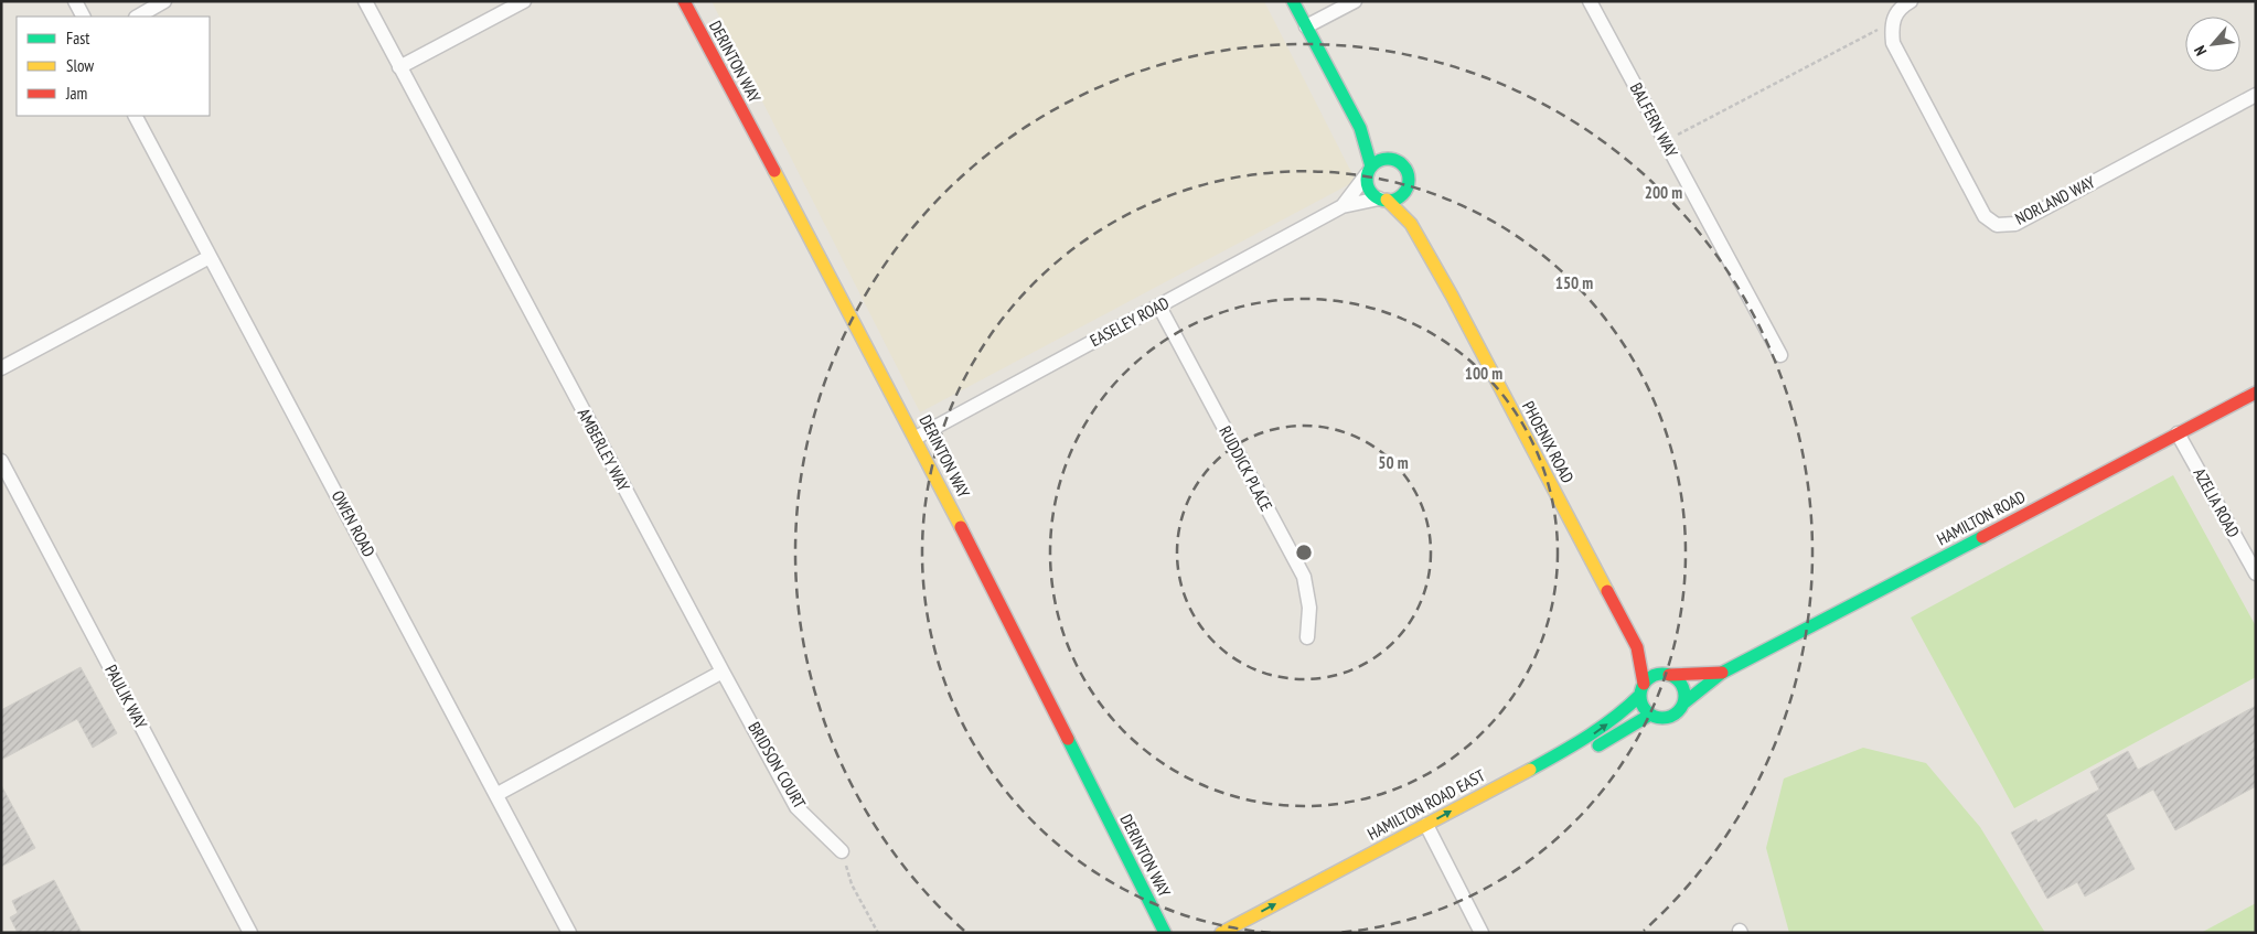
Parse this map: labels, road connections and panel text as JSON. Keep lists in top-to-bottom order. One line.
{"streets":{"street":["DERINTON WAY","BALFERN WAY","NORLAND WAY","EASELEY ROAD","PHOENIX ROAD","AMBERLEY WAY","RUDDICK PLACE","AZELIA ROAD","HAMILTON ROAD","OWEN ROAD","PAULIK WAY","BRIDSON COURT","HAMILTON ROAD EAST"]},"crossings":[["DERINTON WAY","EASELEY ROAD"],["EASELEY ROAD","PHOENIX ROAD"],["EASELEY ROAD","RUDDICK PLACE"],["PHOENIX ROAD","HAMILTON ROAD"],["PHOENIX ROAD","HAMILTON ROAD EAST"],["AMBERLEY WAY","BRIDSON COURT"],["AZELIA ROAD","HAMILTON ROAD"],["HAMILTON ROAD","HAMILTON ROAD EAST"]],"legend":["Fast","Slow","Jam"],"north":"bottom left","rings":["200 m","150 m","100 m","50 m"]}
